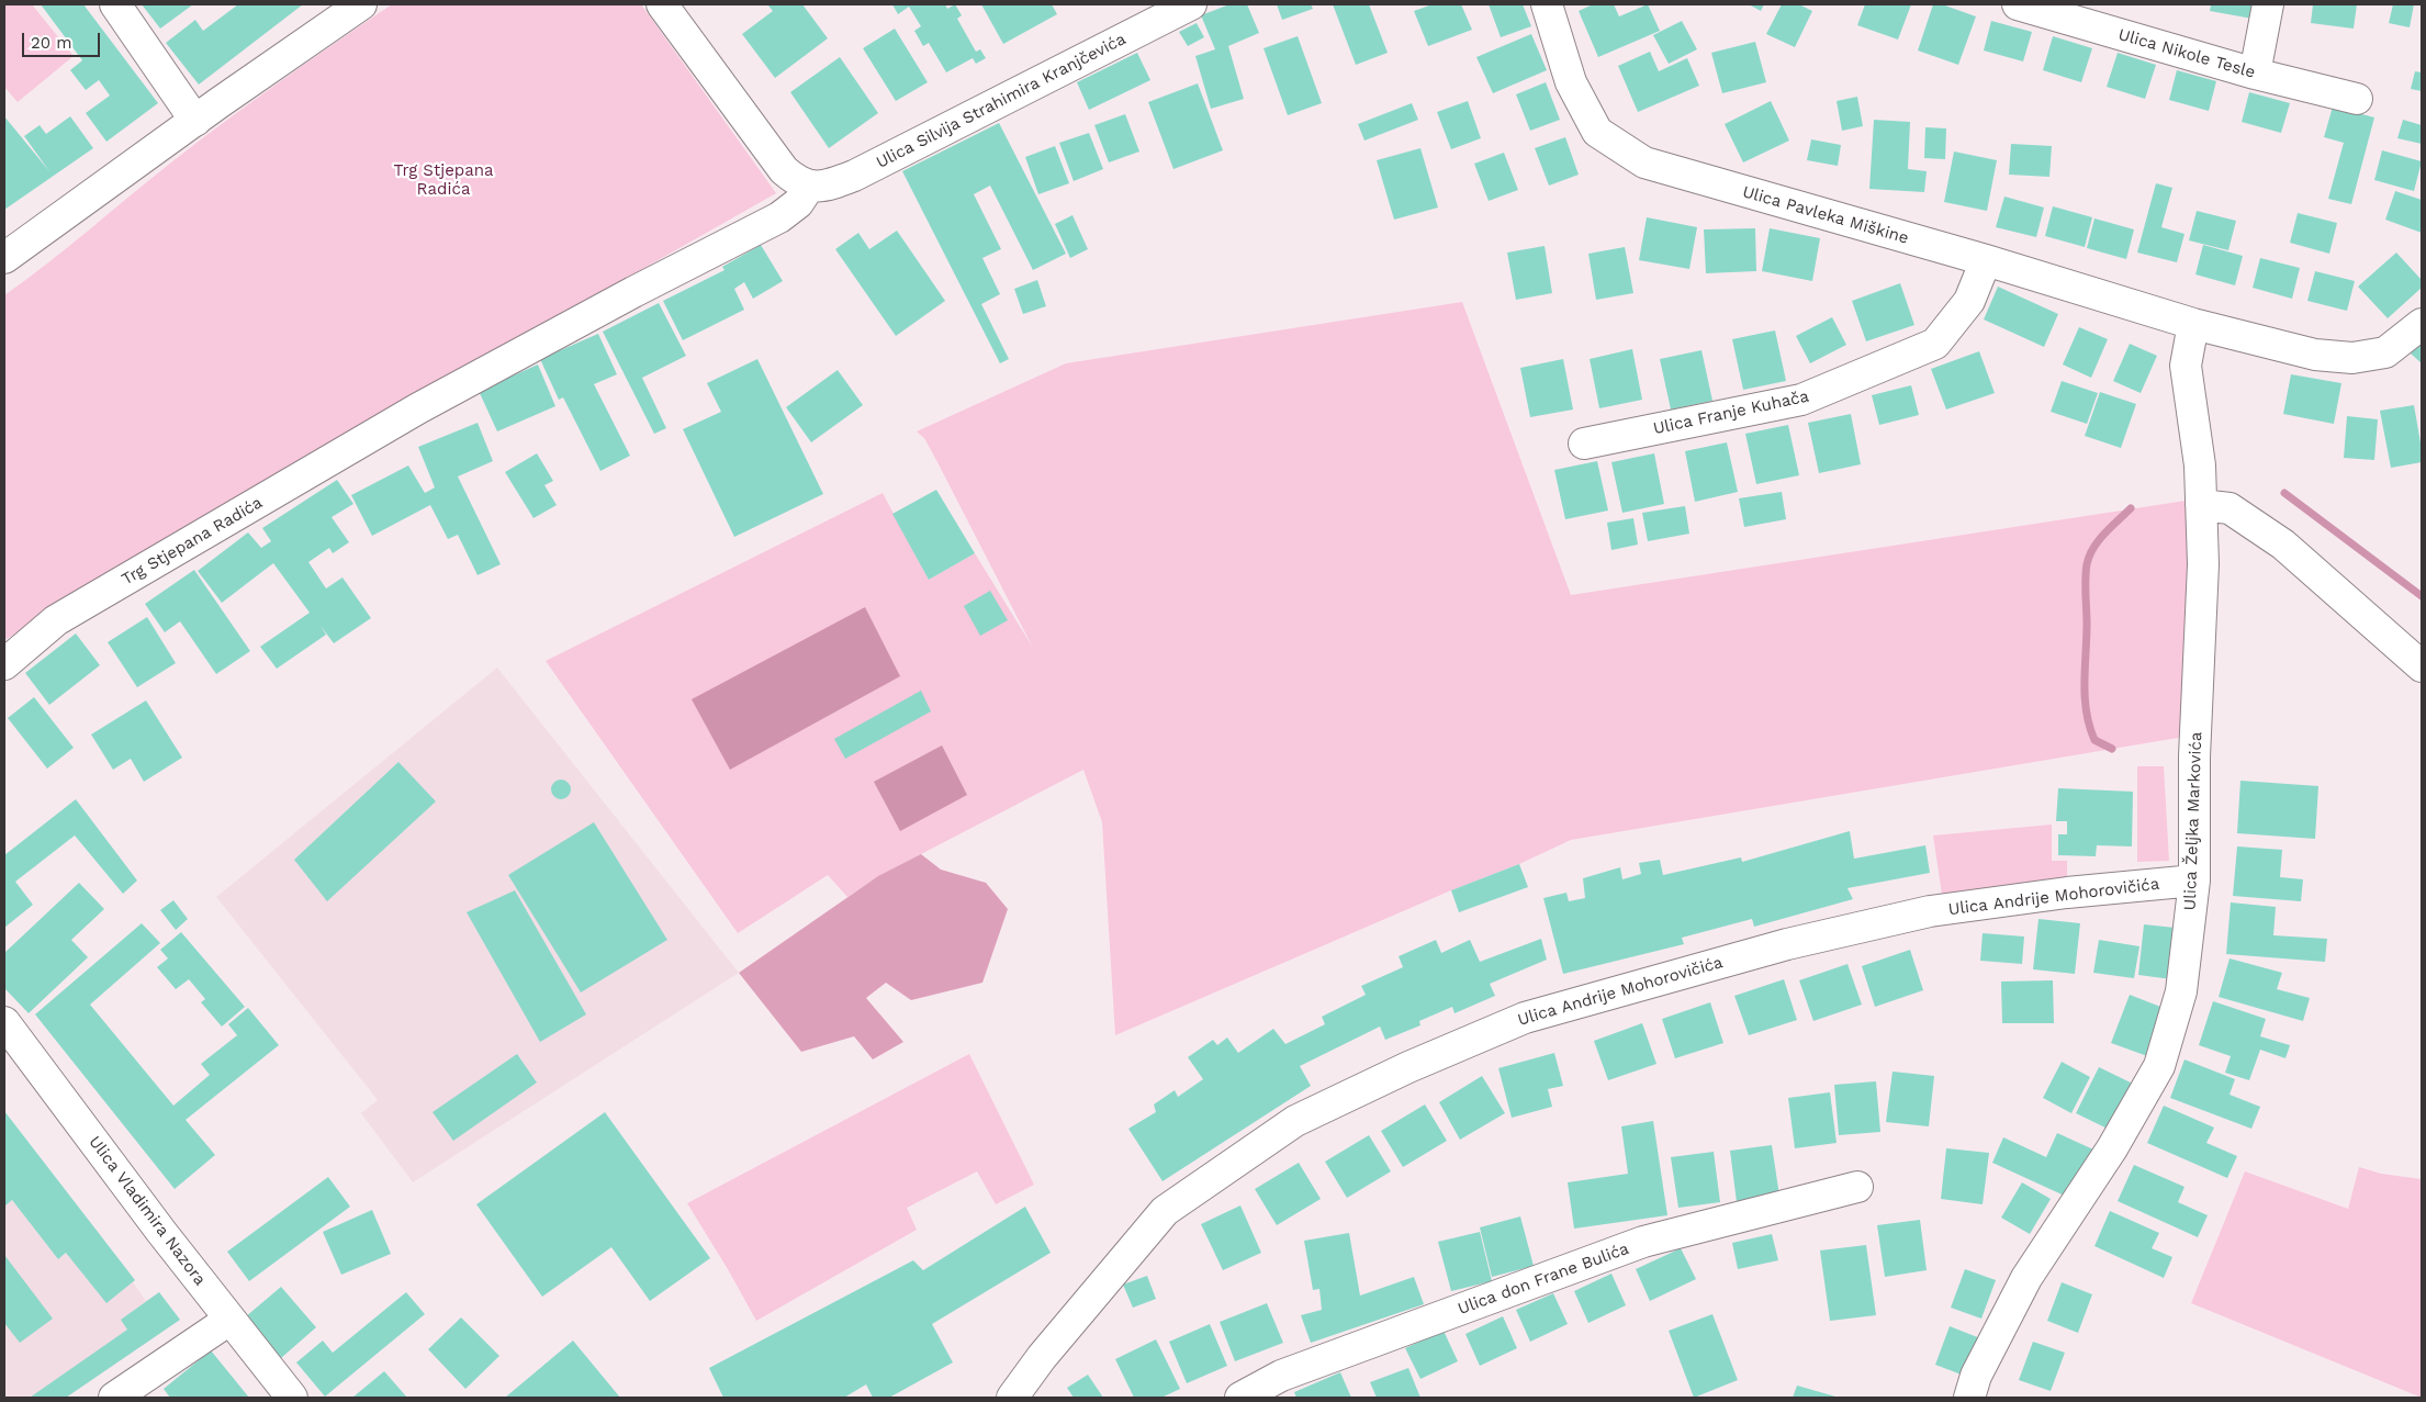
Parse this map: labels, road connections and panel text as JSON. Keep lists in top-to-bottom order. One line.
{"streets":{"street":["Ulica Nikole Tesle","Ulica Silvija Strahimira Kranjčevića","Ulica Pavleka Miškine","Ulica Franje Kuhača","Trg Stjepana Radića","Ulica Željka Markovića","Ulica Andrije Mohorovičića","Ulica Vladimira Nazora","Ulica don Frane Bulića"]},"crossings":[["Ulica Silvija Strahimira Kranjčevića","Trg Stjepana Radića"],["Ulica Pavleka Miškine","Ulica Franje Kuhača"],["Ulica Pavleka Miškine","Ulica Željka Markovića"],["Ulica Željka Markovića","Ulica Andrije Mohorovičića"]],"parks":["Trg Stjepana Radića"],"scale_bar":"20 m"}
